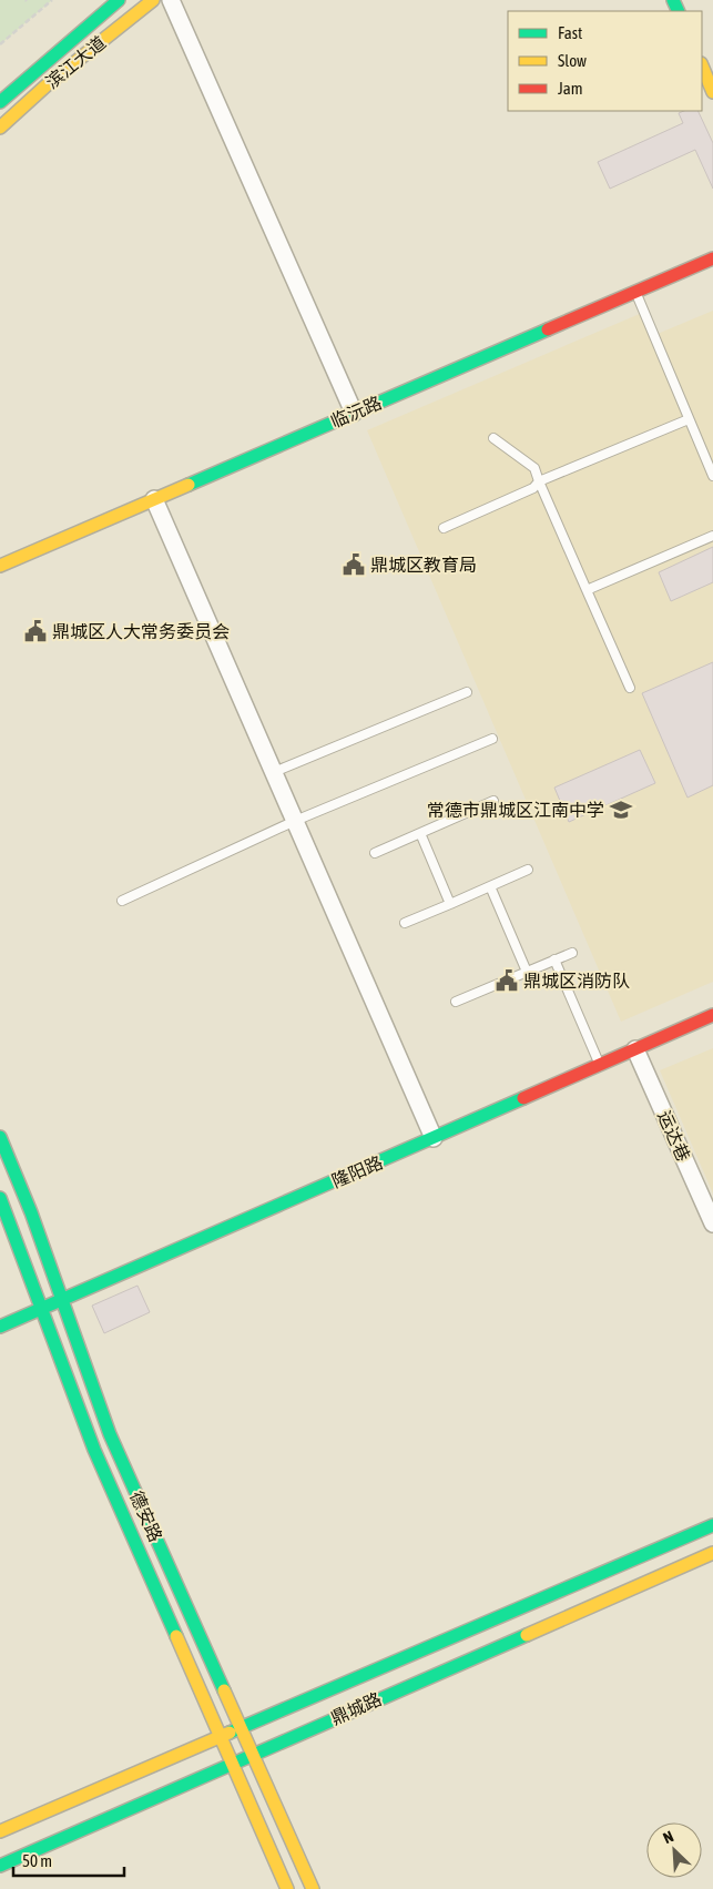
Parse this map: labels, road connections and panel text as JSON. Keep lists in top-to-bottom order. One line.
{"streets":{"street":["滨江大道","临沅路","运达巷","隆阳路","德安路","鼎城路"]},"crossings":[["运达巷","隆阳路"],["隆阳路","德安路"],["德安路","鼎城路"]],"places":{"public building":["鼎城区教育局","鼎城区人大常务委员会","鼎城区消防队"],"school or university":["常德市鼎城区江南中学"]},"legend":["Fast","Slow","Jam"],"scale_bar":"50 m","north":"top left"}
